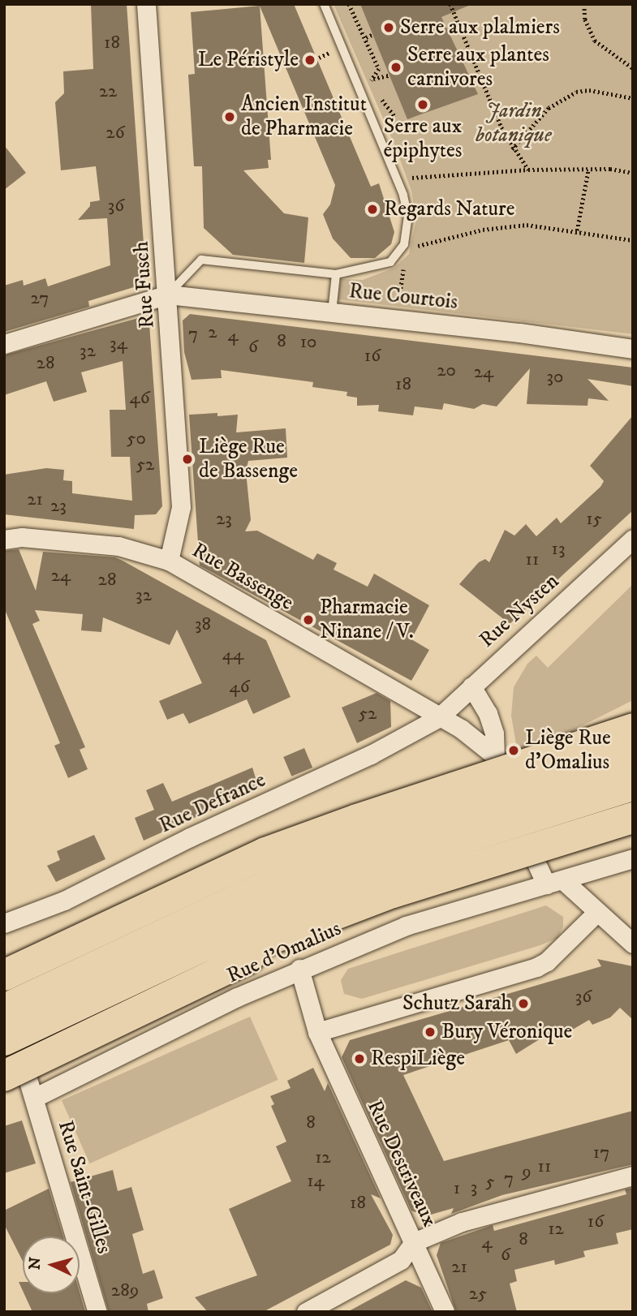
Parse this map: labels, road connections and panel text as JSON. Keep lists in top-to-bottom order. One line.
{"streets":{"street":["Rue Fusch","Rue Courtois","Rue Bassenge","Rue Nysten","Rue Defrance","Rue d'Omalius","Rue Destriveaux","Rue Saint-Gilles"]},"crossings":[["Rue Fusch","Rue Courtois"],["Rue Fusch","Rue Bassenge"],["Rue Bassenge","Rue Nysten"],["Rue Bassenge","Rue Defrance"],["Rue Nysten","Rue Defrance"],["Rue d'Omalius","Rue Destriveaux"],["Rue d'Omalius","Rue Saint-Gilles"]],"parks":["Jardin botanique"],"places":["Serre aux plalmiers","Le Péristyle","Serre aux plantes carnivores","Serre aux épiphytes","Ancien Institut de Pharmacie","Regards Nature","Liège Rue de Bassenge","Pharmacie Ninane / V.","Liège Rue d'Omalius","Schutz Sarah","Bury Véronique","RespiLiège"],"house_numbers":["18","22","26","36","27","2","7","4","8","10","34","6","32","16","28","20","24","30","18","46","50","52","21","23","23","15","13","11","24","28","32","38","44","46","52","36","8","17","12","11","9","7","14","5","3","1","18","16","12","8","4","6","21","289","25"],"north":"left"}
